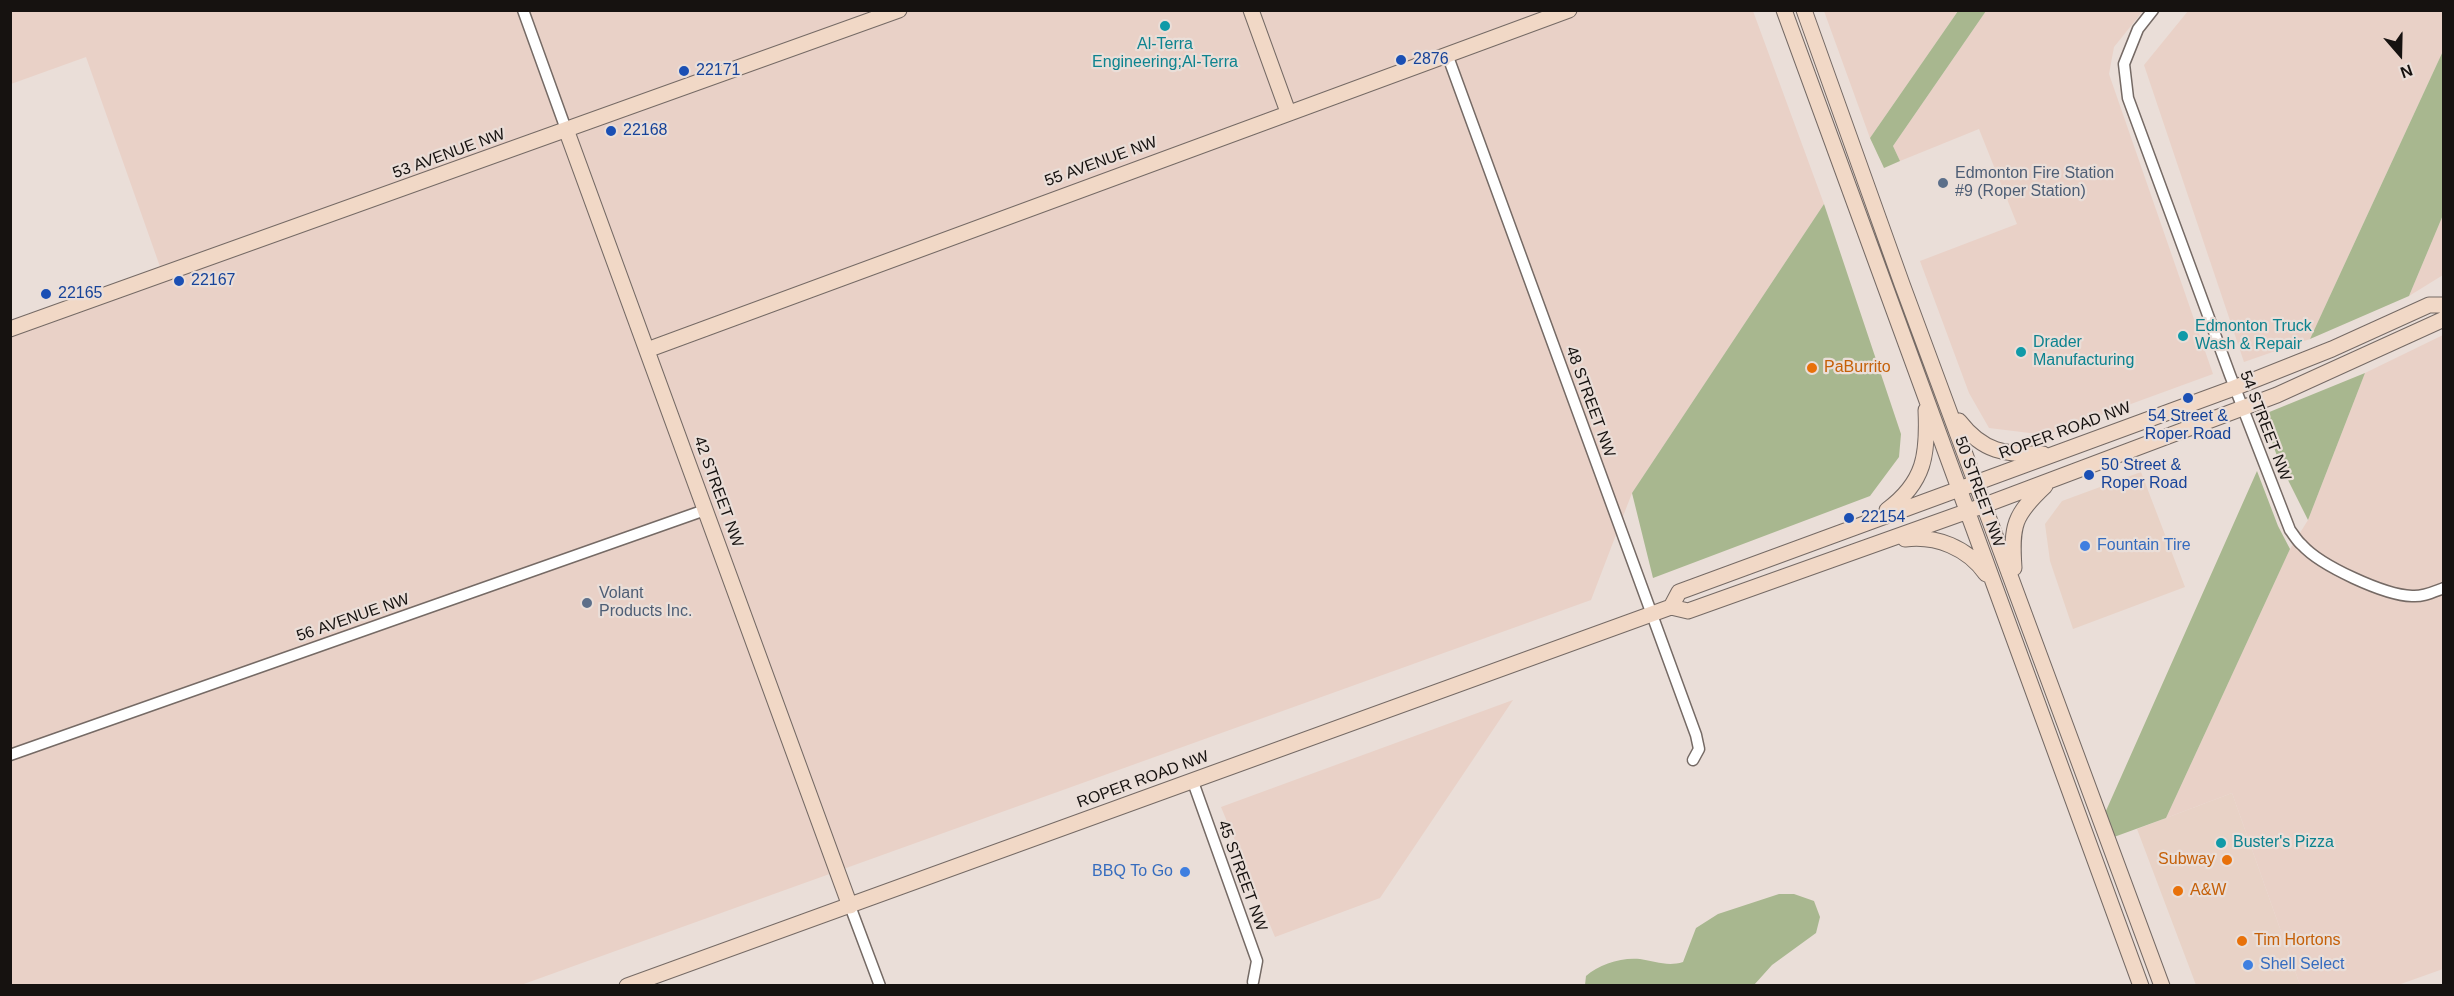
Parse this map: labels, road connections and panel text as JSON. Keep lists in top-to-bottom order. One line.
{"streets":{"main road":["53 AVENUE NW","55 AVENUE NW","ROPER ROAD NW","42 STREET NW","50 STREET NW"],"street":["48 STREET NW","54 STREET NW","56 AVENUE NW","45 STREET NW"]},"crossings":[["53 AVENUE NW","42 STREET NW"],["55 AVENUE NW","48 STREET NW"],["55 AVENUE NW","42 STREET NW"],["48 STREET NW","ROPER ROAD NW"],["54 STREET NW","ROPER ROAD NW"],["ROPER ROAD NW","42 STREET NW"],["ROPER ROAD NW","50 STREET NW"],["ROPER ROAD NW","45 STREET NW"],["42 STREET NW","56 AVENUE NW"]],"places":["Al-Terra Engineering;Al-Terra","2876","22171","22168","Edmonton Fire Station #9 (Roper Station)","22167","22165","Edmonton Truck Wash & Repair","Drader Manufacturing","PaBurrito","54 Street & Roper Road","50 Street & Roper Road","22154","Fountain Tire","Volant Products Inc.","Buster's Pizza","Subway","BBQ To Go","A&W","Tim Hortons","Shell Select"],"north":"bottom"}
